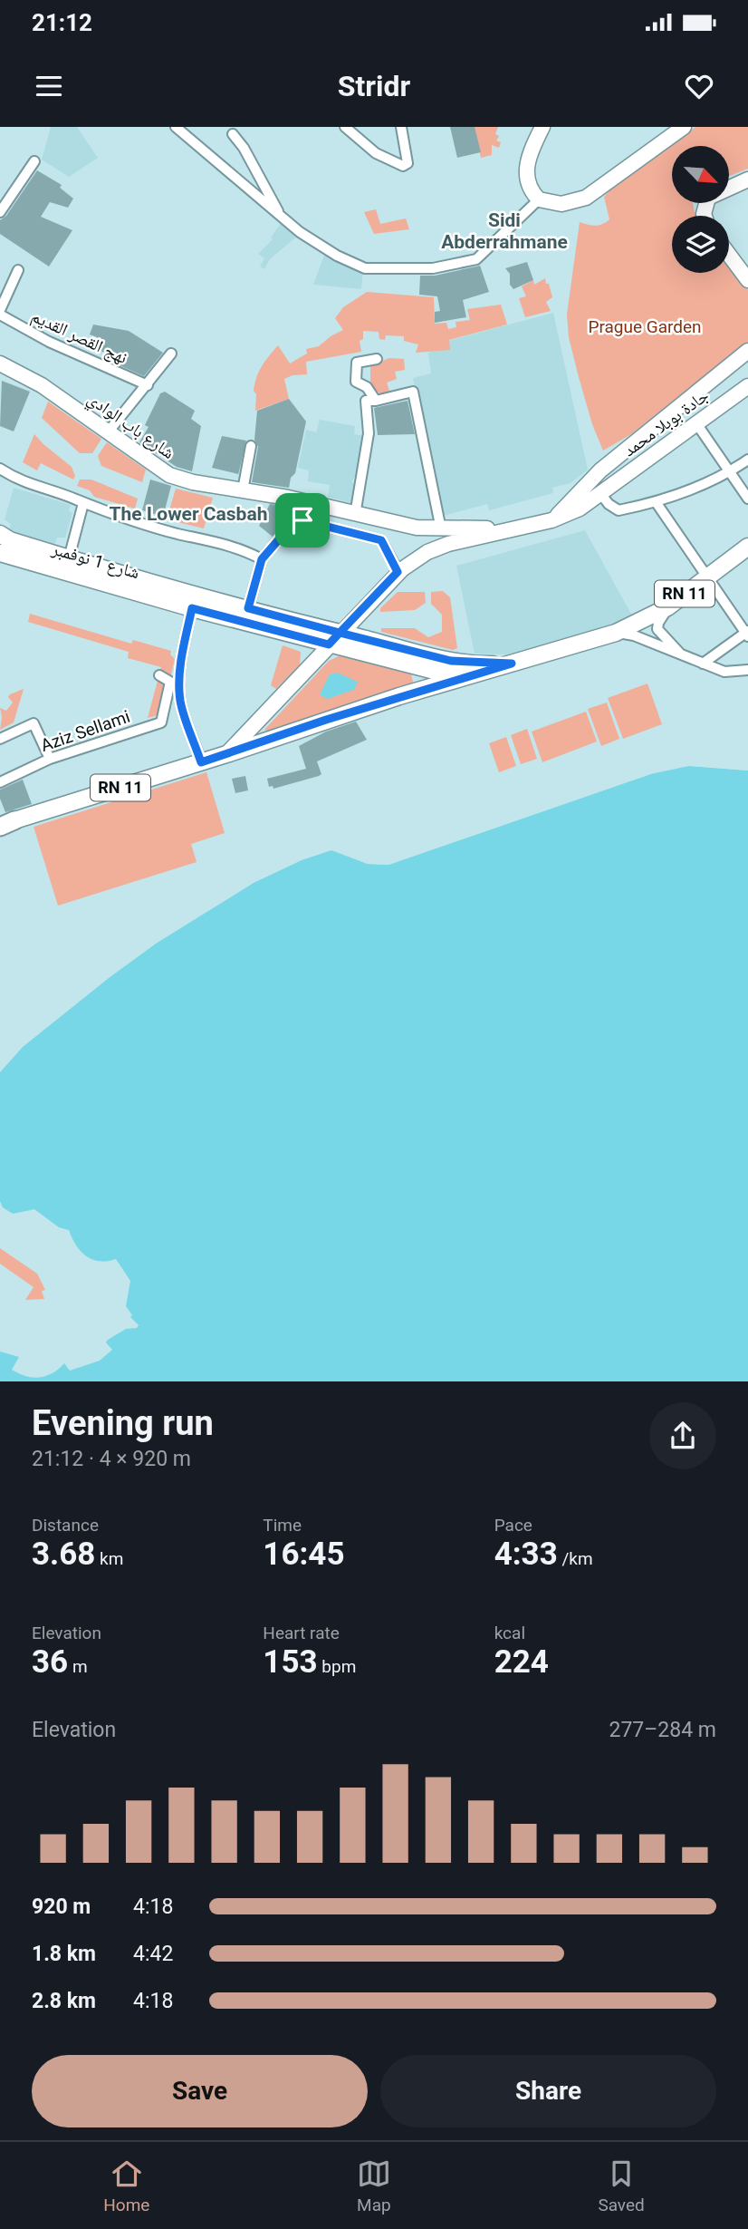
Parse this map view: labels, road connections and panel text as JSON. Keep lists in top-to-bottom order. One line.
{"streets":{"main road":["شارع 1 نوفمبر","RN 11"],"street":["نهج القصر القديم","جادة بوبلا محمد","شارع باب الوادي","Aziz Sellami"]},"crossings":[["جادة بوبلا محمد","شارع باب الوادي"]],"districts":["Sidi Abderrahmane","The Lower Casbah"],"parks":["Prague Garden"],"north":"bottom right","page":{"status":"21:12","header":"Stridr","heading":["Evening run","21:12 · 4 × 920 m"],"stats":[["Distance","3.68 km"],["Time","16:45"],["Pace","4:33 /km"],["Elevation","36 m"],["Heart rate","153 bpm"],["kcal","224"]],"chart":["Elevation","277–284 m"],"list":[{"name":"920 m","note":"4:18"},{"name":"1.8 km","note":"4:42"},{"name":"2.8 km","note":"4:18"}],"buttons":["Save","Share"],"tabs":["Home","Map","Saved"]}}
